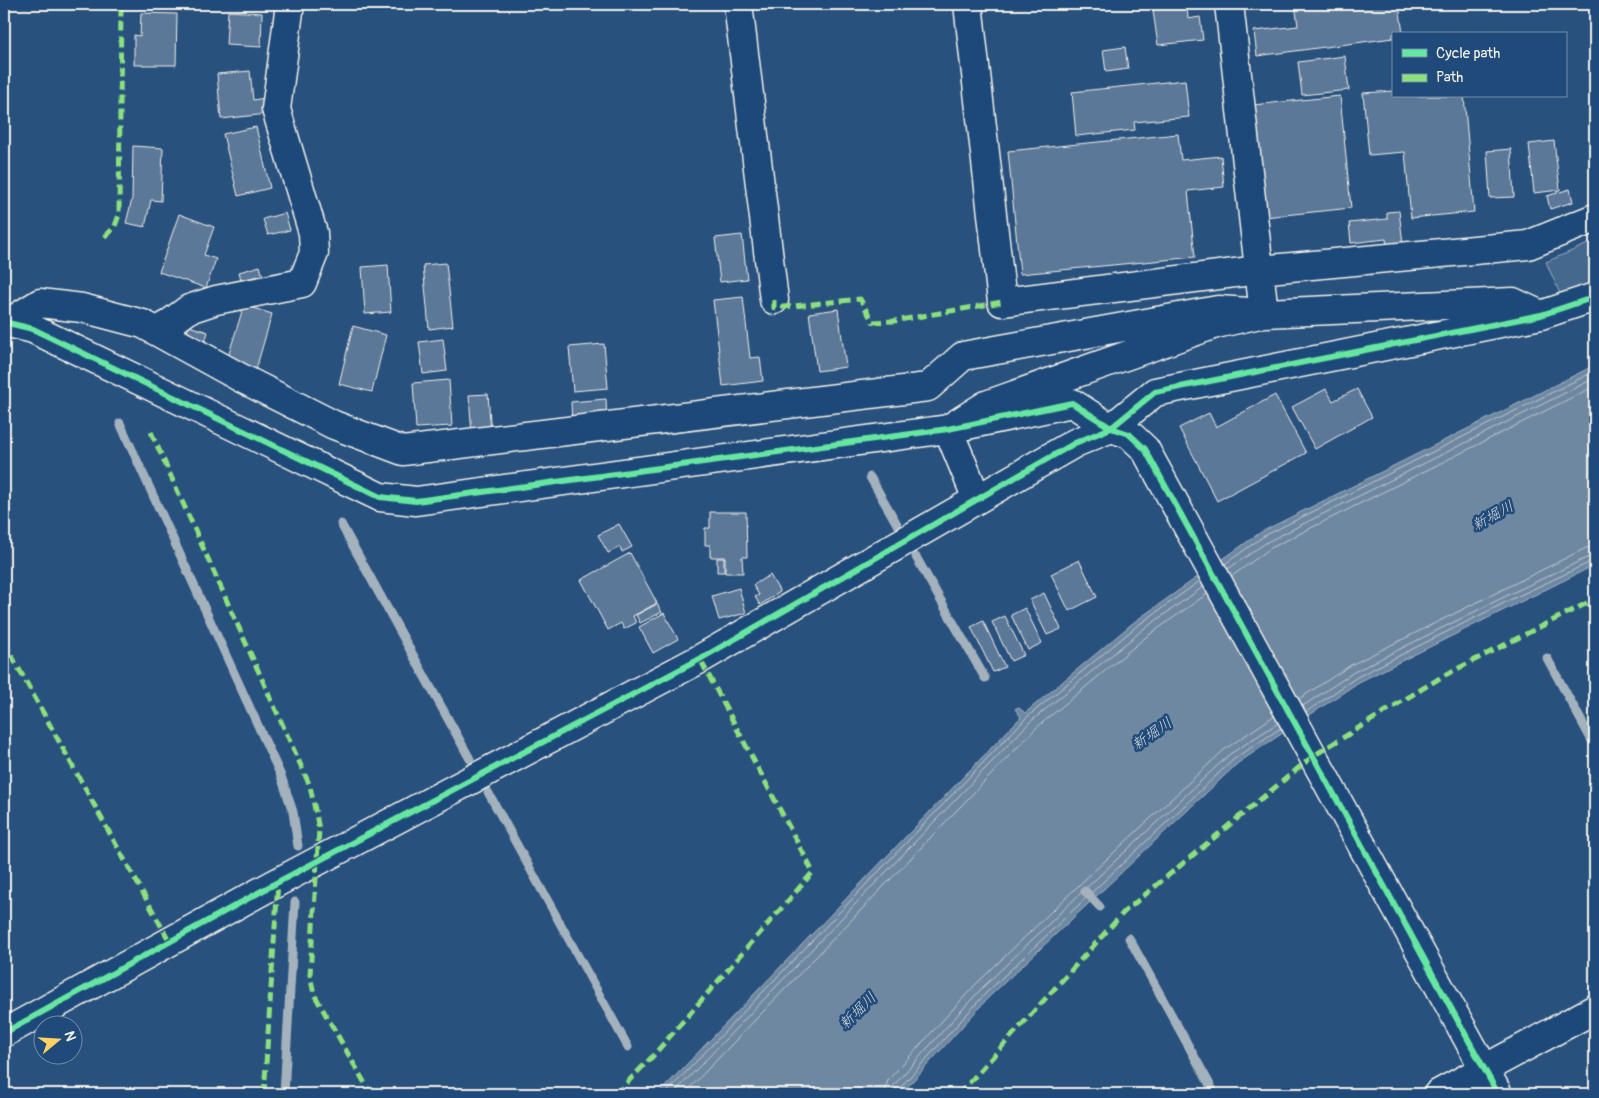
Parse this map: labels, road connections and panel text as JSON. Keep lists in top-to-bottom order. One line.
{"water":["新堀川"],"legend":["Cycle path","Path"],"north":"right"}
